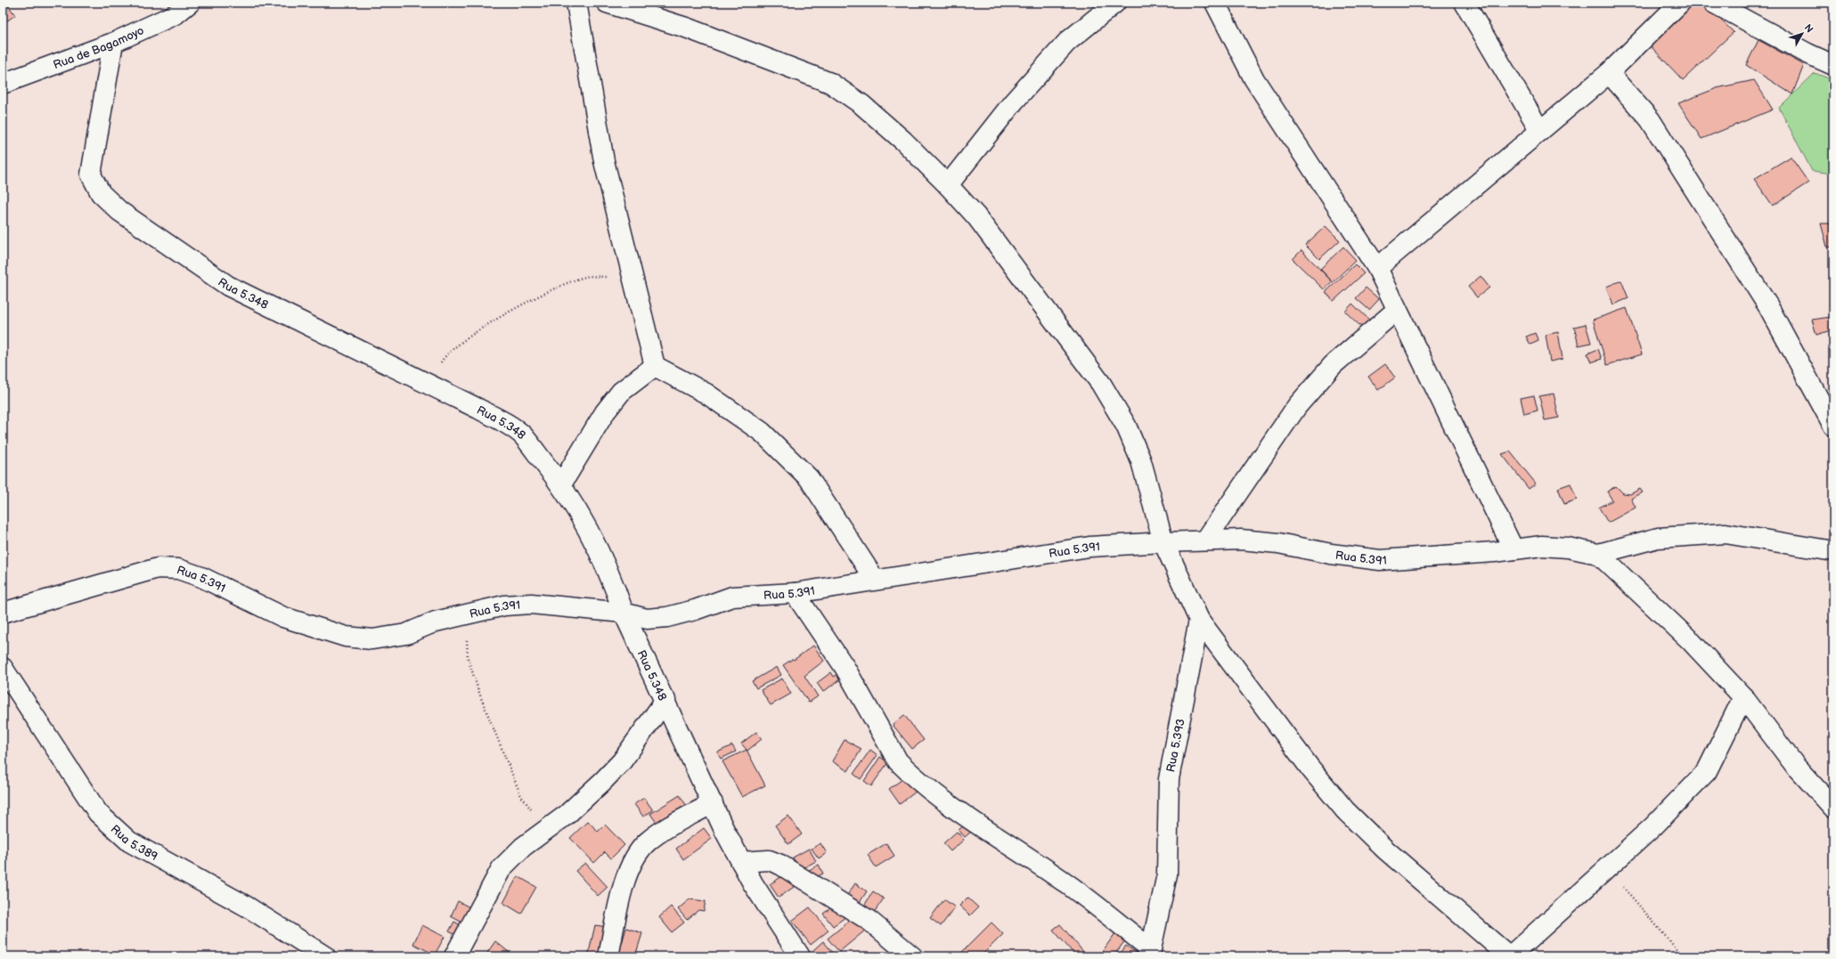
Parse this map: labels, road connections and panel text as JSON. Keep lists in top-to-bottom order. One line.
{"streets":{"street":["Rua de Bagamoyo","Rua 5.348","Rua 5.391","Rua 5.393","Rua 5.389"]},"crossings":[["Rua de Bagamoyo","Rua 5.348"],["Rua 5.348","Rua 5.391"]],"north":"top right"}
